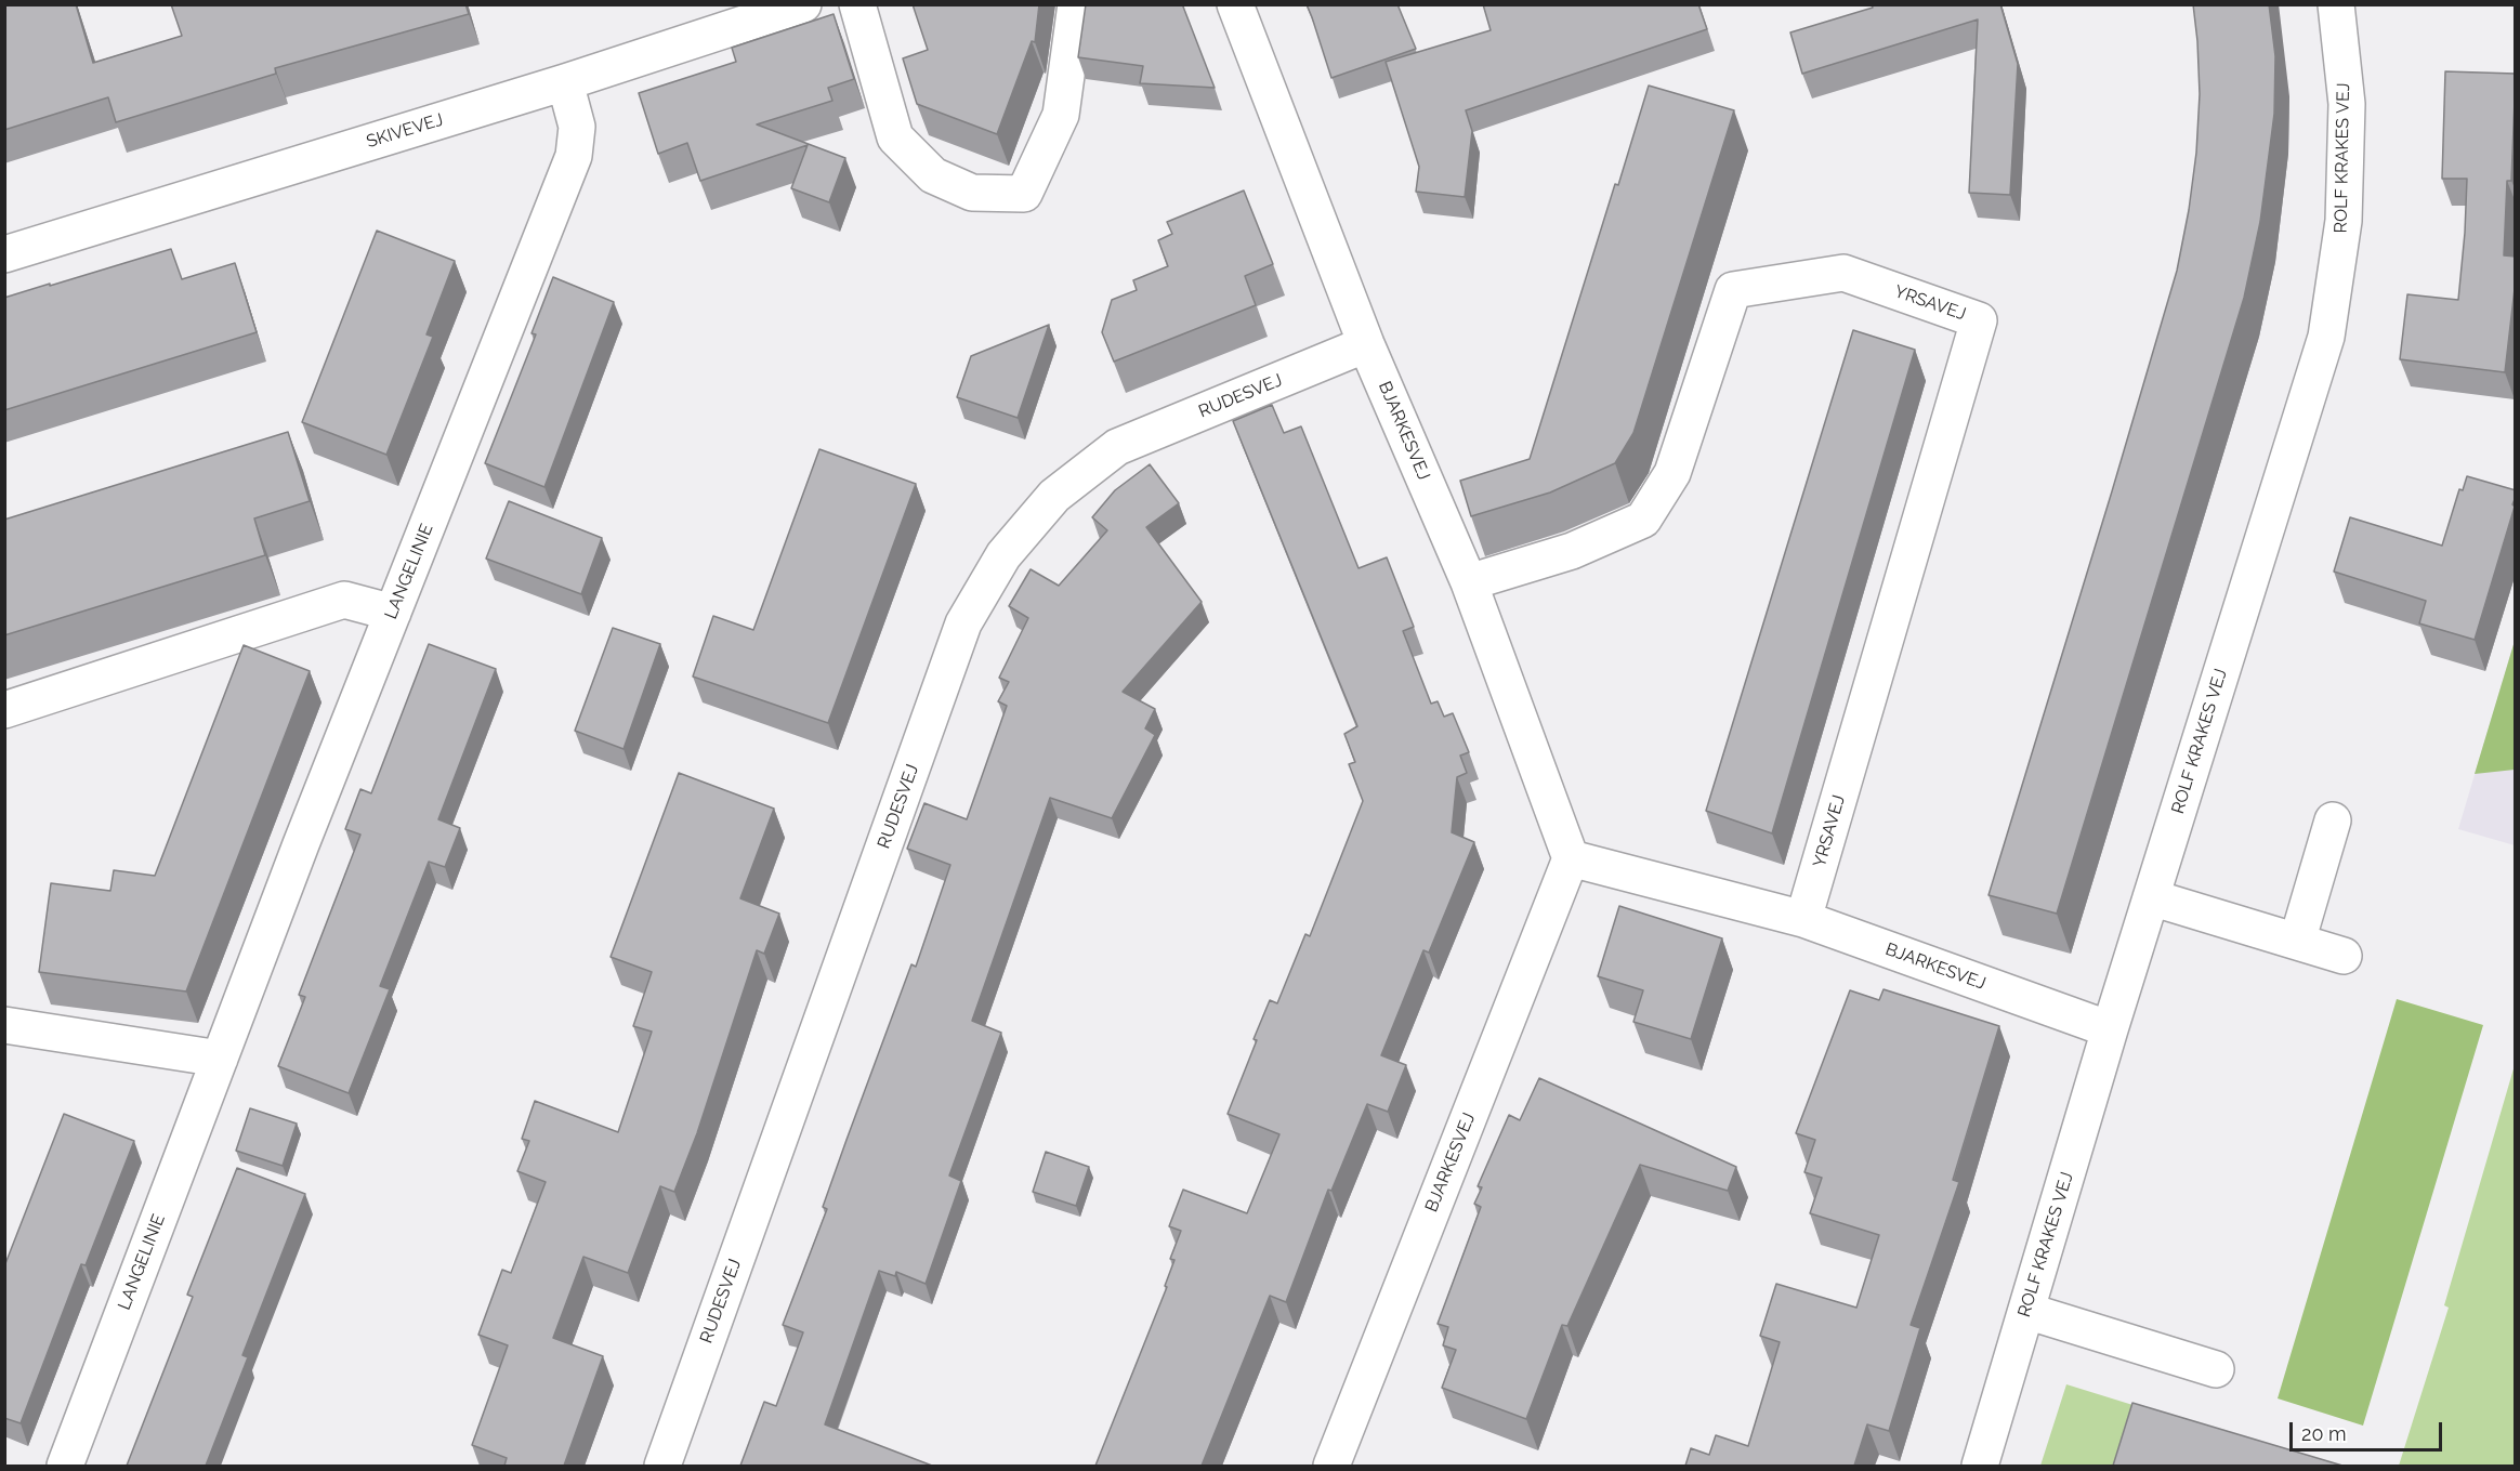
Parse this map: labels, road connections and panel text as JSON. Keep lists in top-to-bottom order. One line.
{"streets":{"street":["SKIVEVEJ","ROLF KRAKES VEJ","YRSAVEJ","RUDESVEJ","BJARKESVEJ","LANGELINIE"]},"crossings":[["SKIVEVEJ","LANGELINIE"],["ROLF KRAKES VEJ","BJARKESVEJ"],["YRSAVEJ","BJARKESVEJ"],["RUDESVEJ","BJARKESVEJ"]],"scale_bar":"20 m"}
